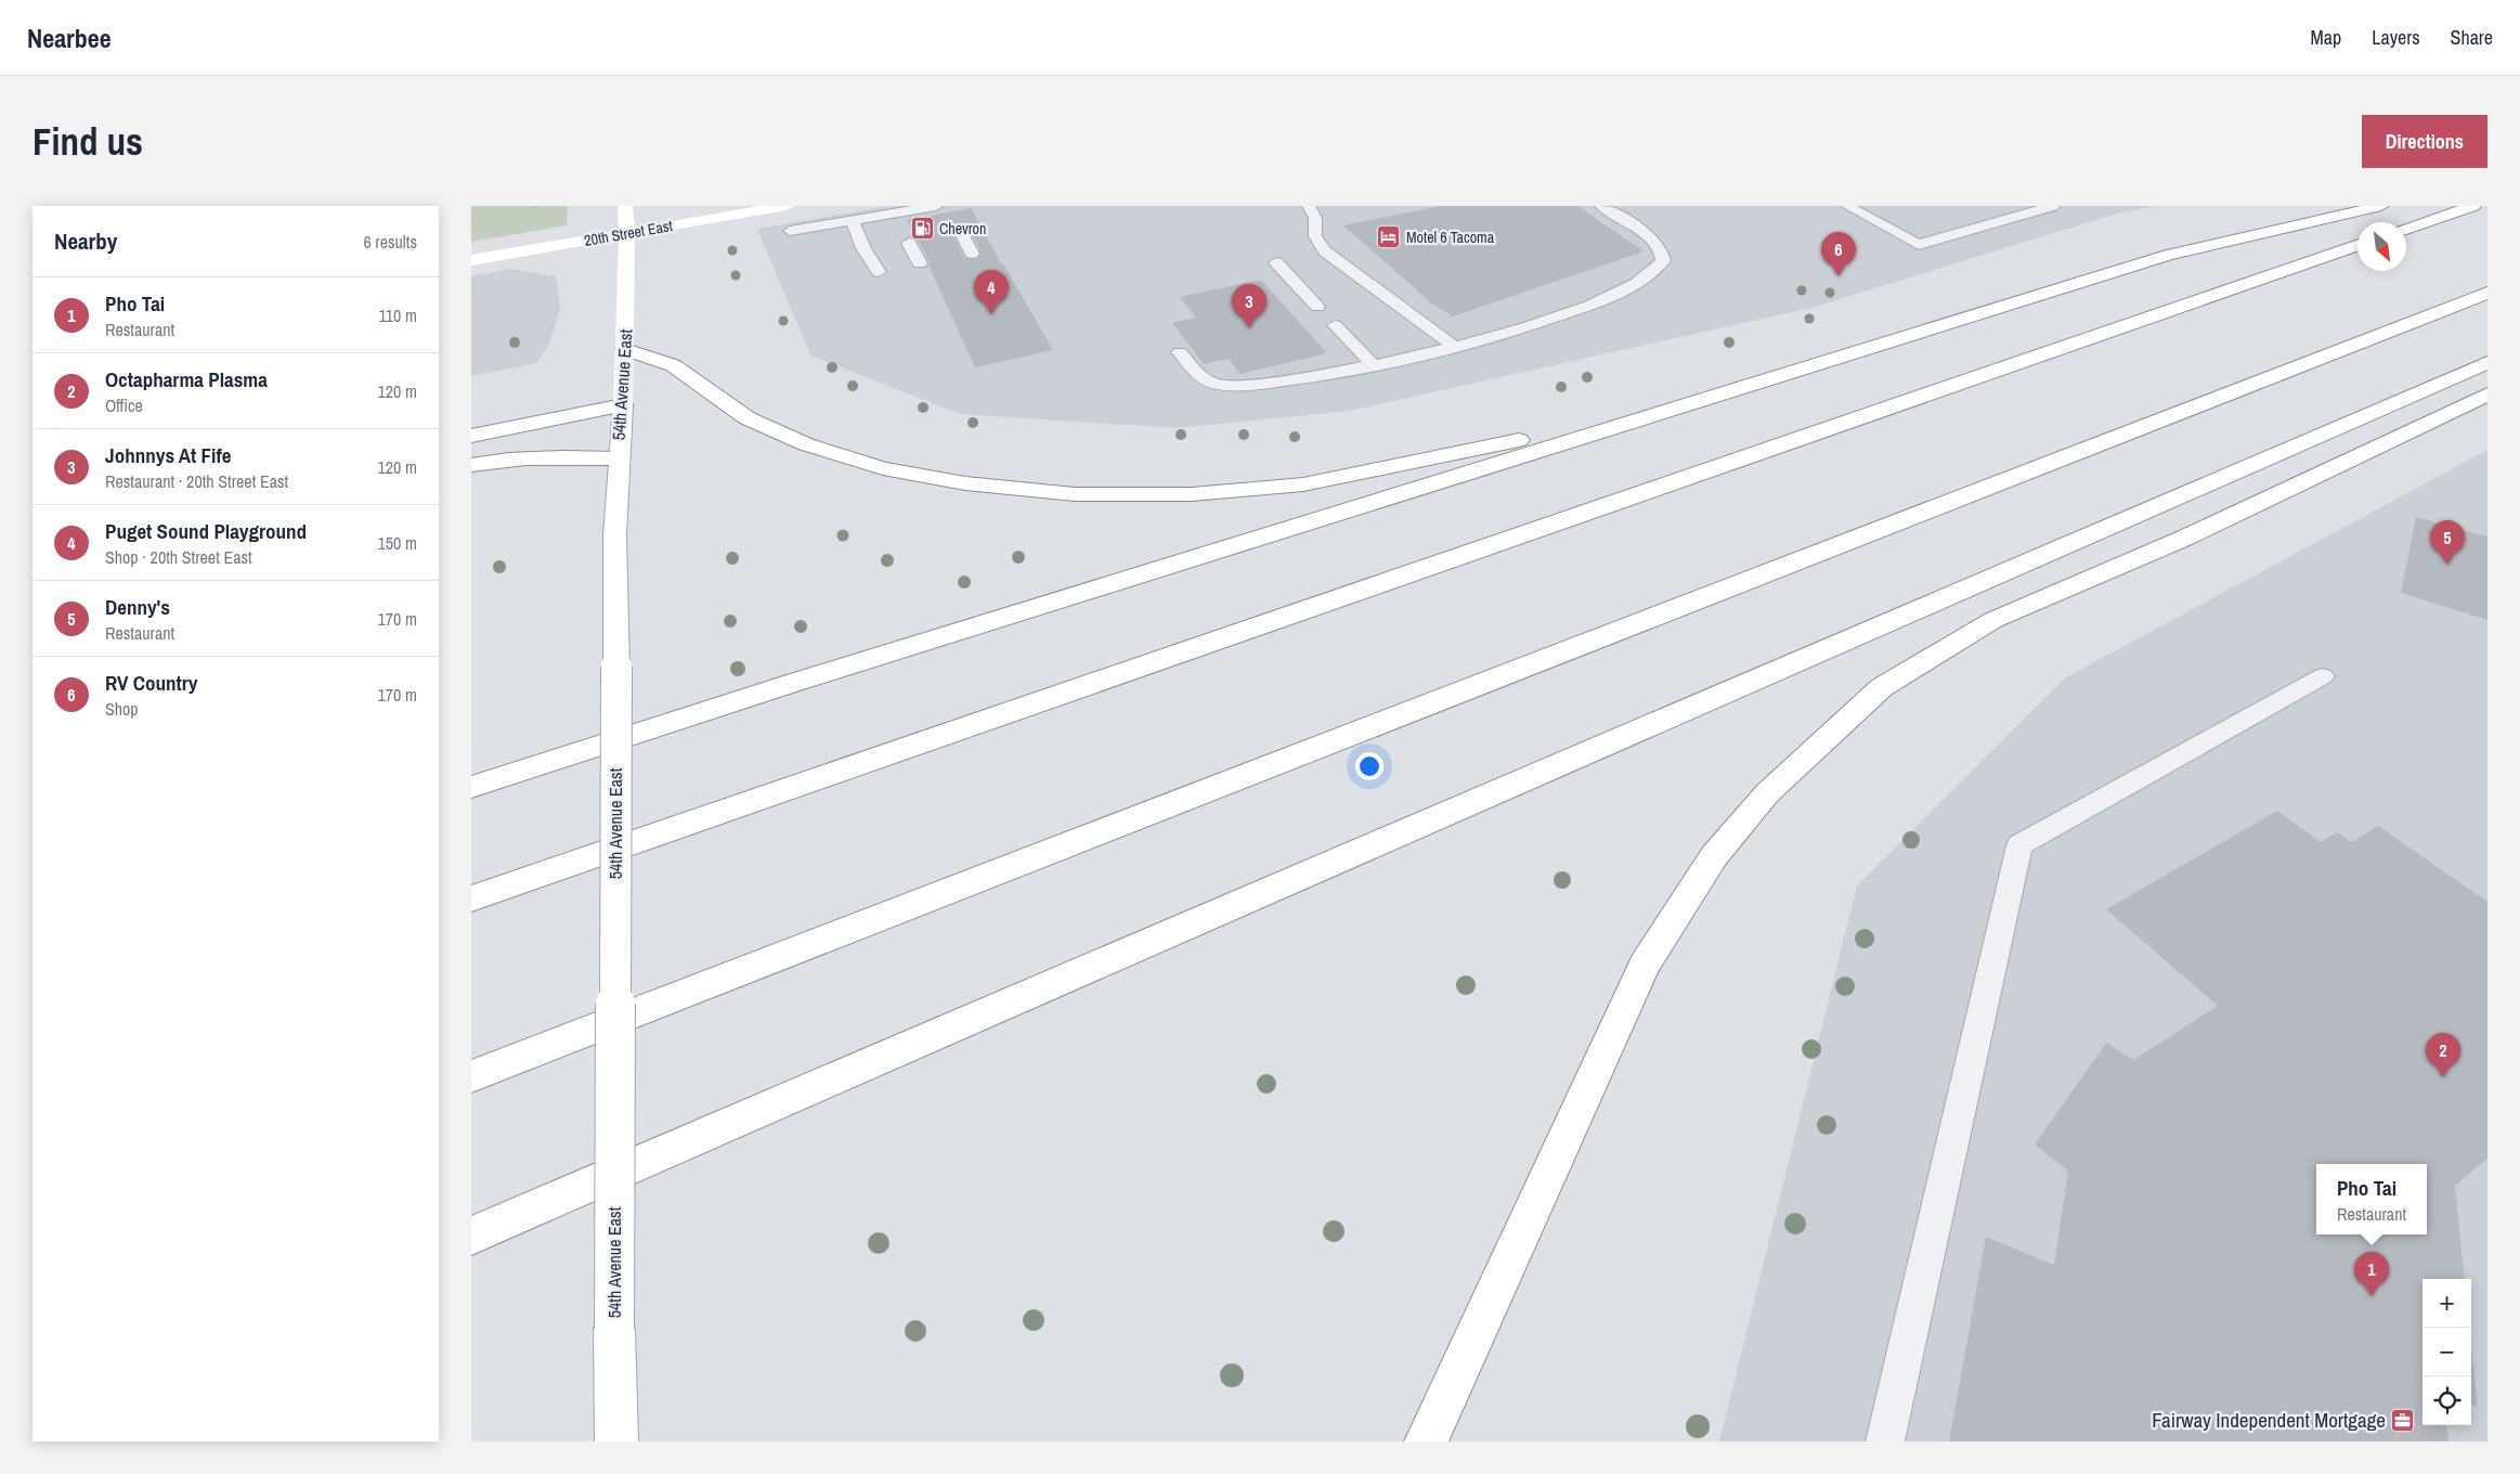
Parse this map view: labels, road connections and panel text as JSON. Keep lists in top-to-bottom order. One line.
{"streets":{"main road":["20th Street East","54th Avenue East"]},"crossings":[["20th Street East","54th Avenue East"]],"places":{"fuel station":["Chevron"],"hotel":["Motel 6 Tacoma"],"office":["Fairway Independent Mortgage"]},"north":"bottom right","page":{"header":"Nearbee","nav":["Map","Layers","Share"],"buttons":"Directions","title":"Find us","heading":["Nearby","6 results"],"pins":["6","4","3","5","2","1"],"list":[{"mark":"1","name":"Pho Tai","note":"Restaurant","value":"110 m"},{"mark":"2","name":"Octapharma Plasma","note":"Office","value":"120 m"},{"mark":"3","name":"Johnnys At Fife","note":"Restaurant · 20th Street East","value":"120 m"},{"mark":"4","name":"Puget Sound Playground","note":"Shop · 20th Street East","value":"150 m"},{"mark":"5","name":"Denny's","note":"Restaurant","value":"170 m"},{"mark":"6","name":"RV Country","note":"Shop","value":"170 m"}],"popup":["Pho Tai","Restaurant"],"map_buttons":["+","−"]}}
